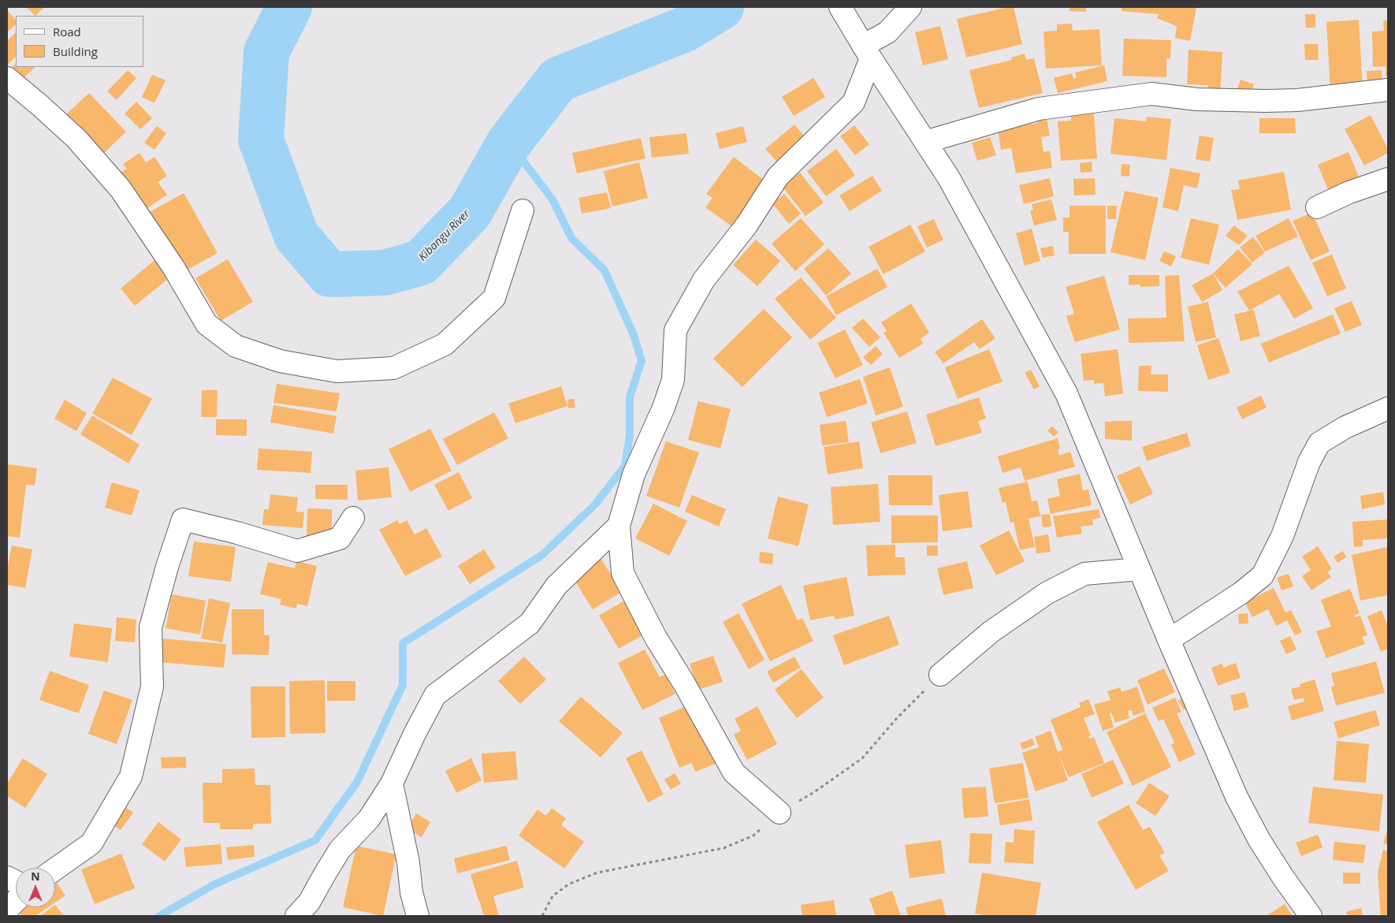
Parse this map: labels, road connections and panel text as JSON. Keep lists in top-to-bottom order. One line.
{"water":["Kibangu River"],"legend":["Road","Building"],"north":"top"}
